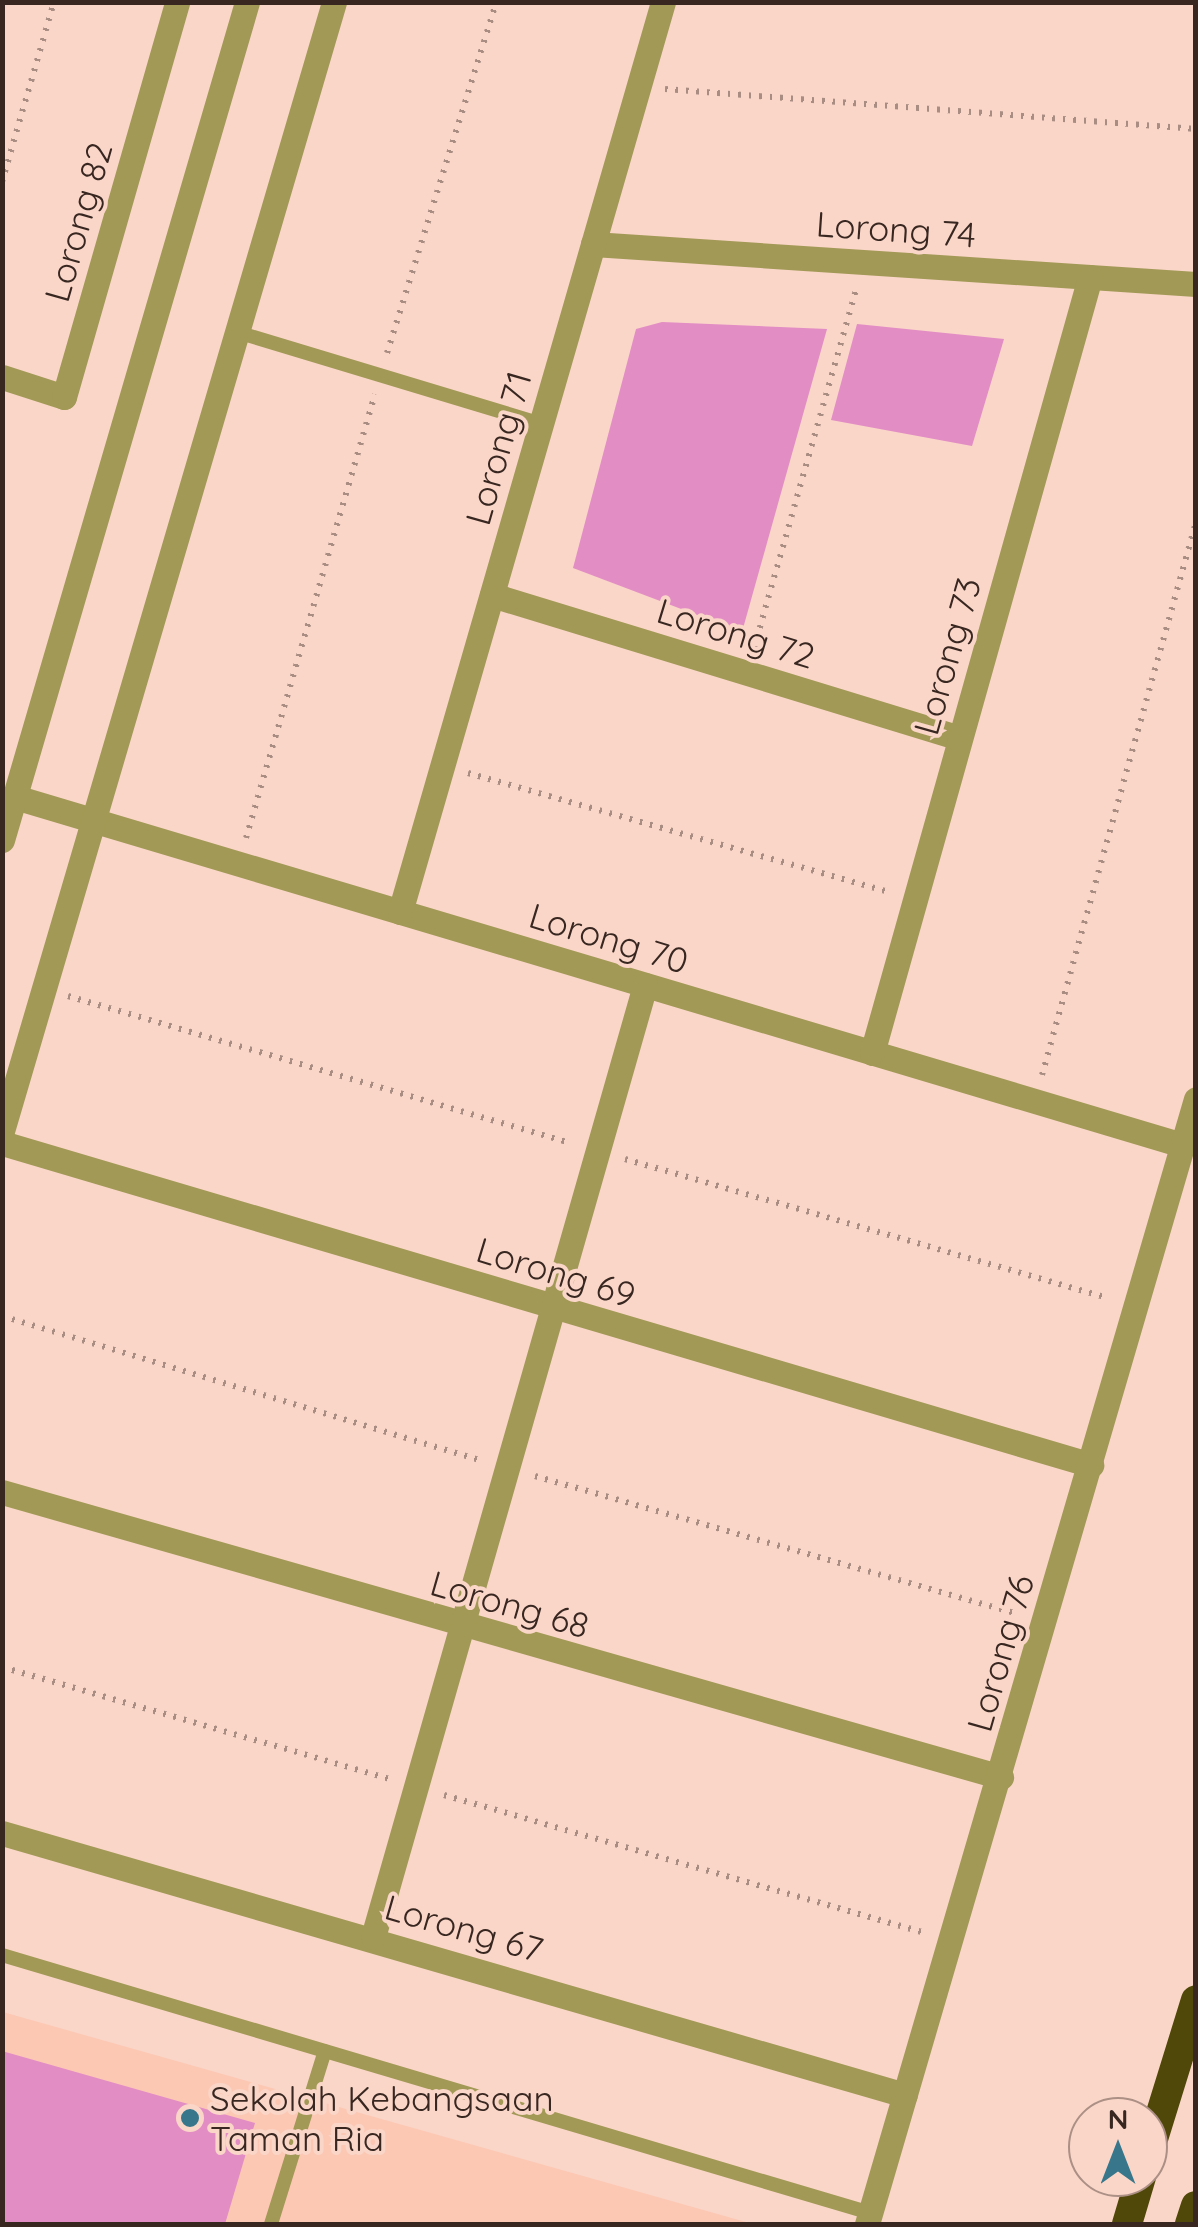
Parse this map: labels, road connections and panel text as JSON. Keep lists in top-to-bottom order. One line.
{"streets":{"street":["Lorong 82","Lorong 74","Lorong 71","Lorong 72","Lorong 73","Lorong 70","Lorong 69","Lorong 68","Lorong 76","Lorong 67"]},"crossings":[["Lorong 74","Lorong 71"],["Lorong 74","Lorong 73"],["Lorong 71","Lorong 72"],["Lorong 71","Lorong 70"],["Lorong 72","Lorong 73"],["Lorong 73","Lorong 70"],["Lorong 70","Lorong 76"],["Lorong 69","Lorong 76"],["Lorong 68","Lorong 76"],["Lorong 76","Lorong 67"]],"places":["Sekolah Kebangsaan Taman Ria"],"north":"top"}
